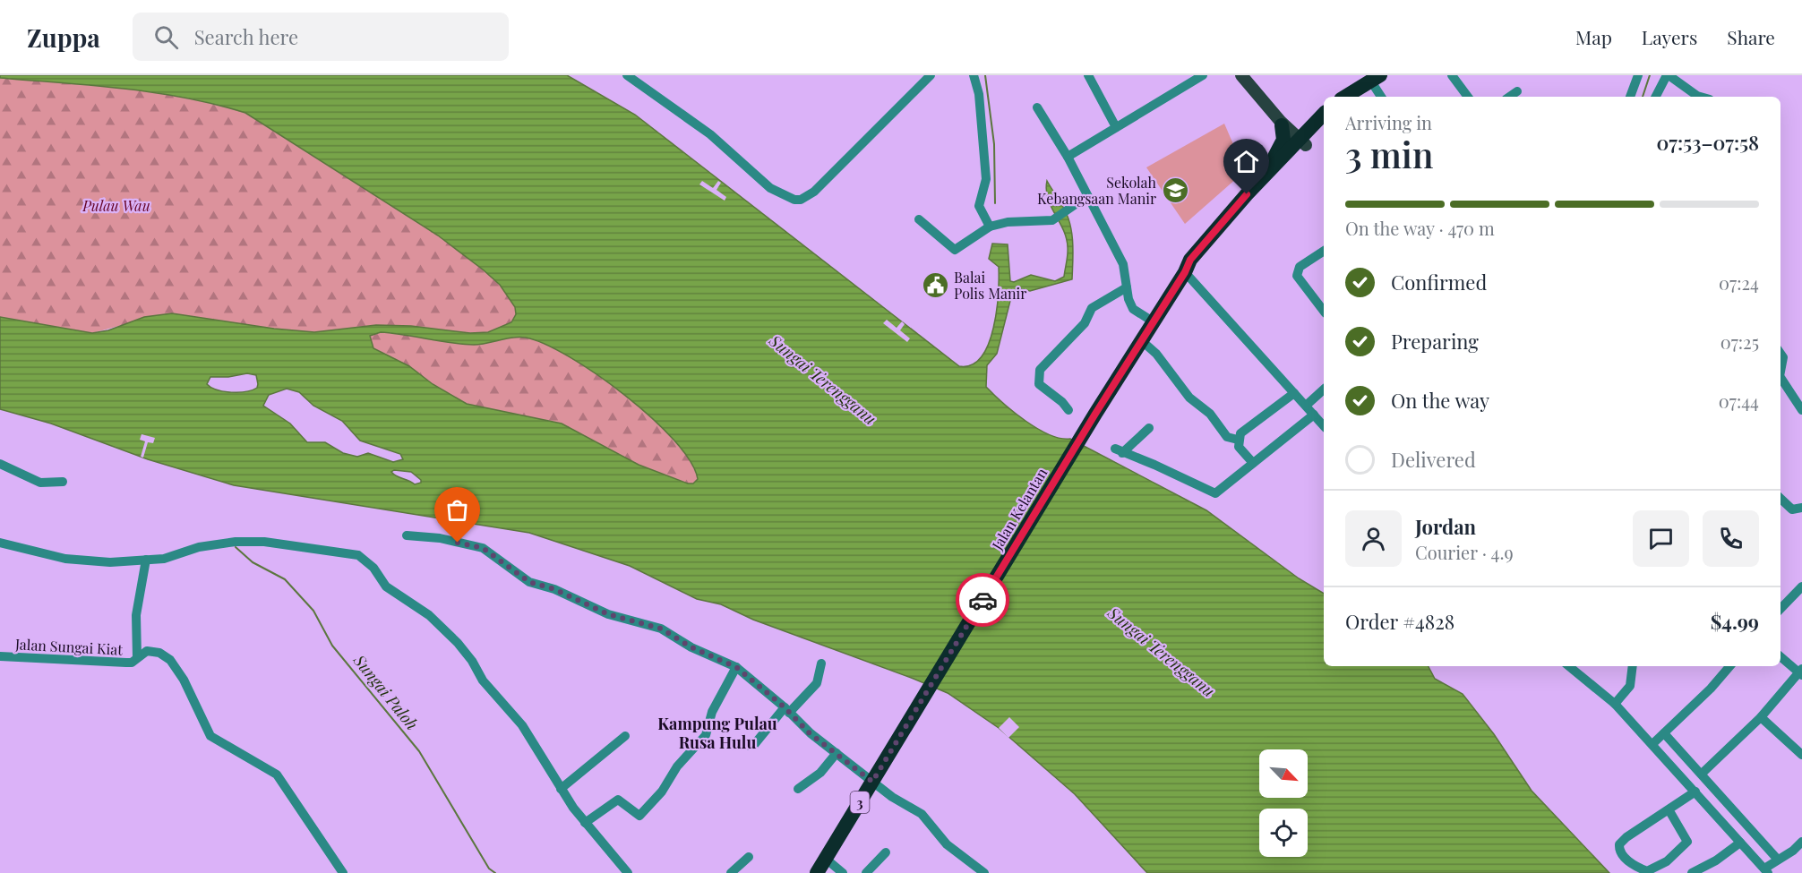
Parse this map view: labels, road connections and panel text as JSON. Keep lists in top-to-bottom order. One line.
{"streets":{"highway":["Jalan Kelantan","3"],"street":["Jalan Sungai Kiat"]},"districts":["Kampung Pulau Rusa Hulu"],"water":["Sungai Terengganu","Sungai Paloh"],"parks":["Pulau Wau"],"places":{"school or university":["Sekolah Kebangsaan Manir"],"public building":["Balai Polis Manir"]},"north":"bottom right","page":{"header":"Zuppa","search":"Search here","nav":["Map","Layers","Share"],"heading":["3 min","Arriving in","07:53–07:58"],"panel":["Jordan","Courier · 4.9","Order #4828","$4.99"],"bar":"On the way · 470 m","list":[["Confirmed","07:24"],["Preparing","07:25"],["On the way","07:44"],"Delivered"]}}
